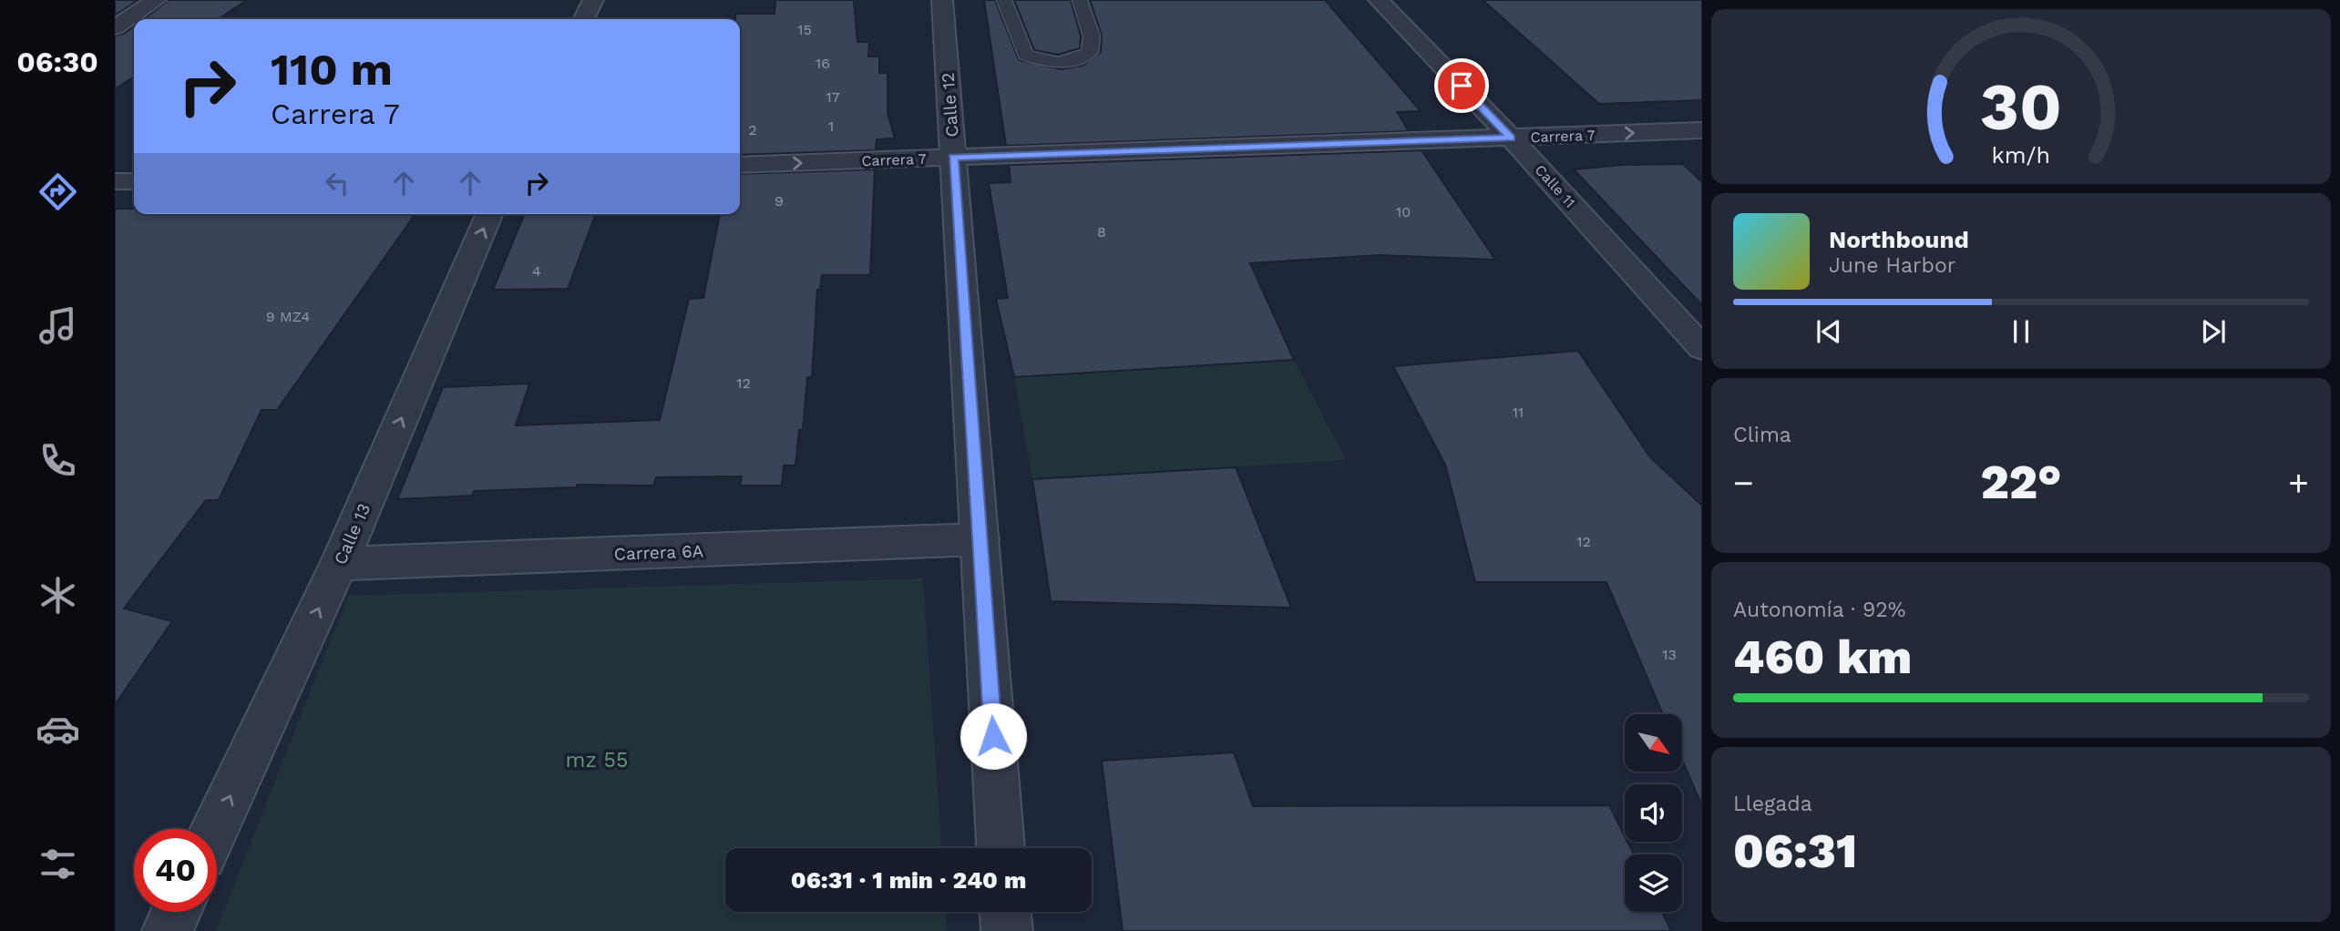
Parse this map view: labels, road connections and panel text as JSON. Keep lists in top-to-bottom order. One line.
{"streets":{"street":["Calle 12","Carrera 7","Calle 11","Calle 13","Carrera 6A"]},"crossings":[["Calle 12","Carrera 7"],["Calle 12","Carrera 6A"],["Carrera 7","Calle 11"],["Calle 13","Carrera 6A"]],"one_way":["Carrera 7","Calle 13"],"parks":["mz 55"],"house_numbers":["15","16","17","1","2","9","10","8","4","9 MZ4","12","11","12","13"],"north":"bottom right","page":{"tabs":"06:30","turn":["110 m","Carrera 7"],"song":["Northbound","June Harbor"],"tile":["Clima",["Autonomía · 92%","460 km"],["Llegada","06:31"]],"heat":["−","22°","+"],"limit":"40","trip":"06:31 · 1 min · 240 m","gauge":["30","km/h"]}}
